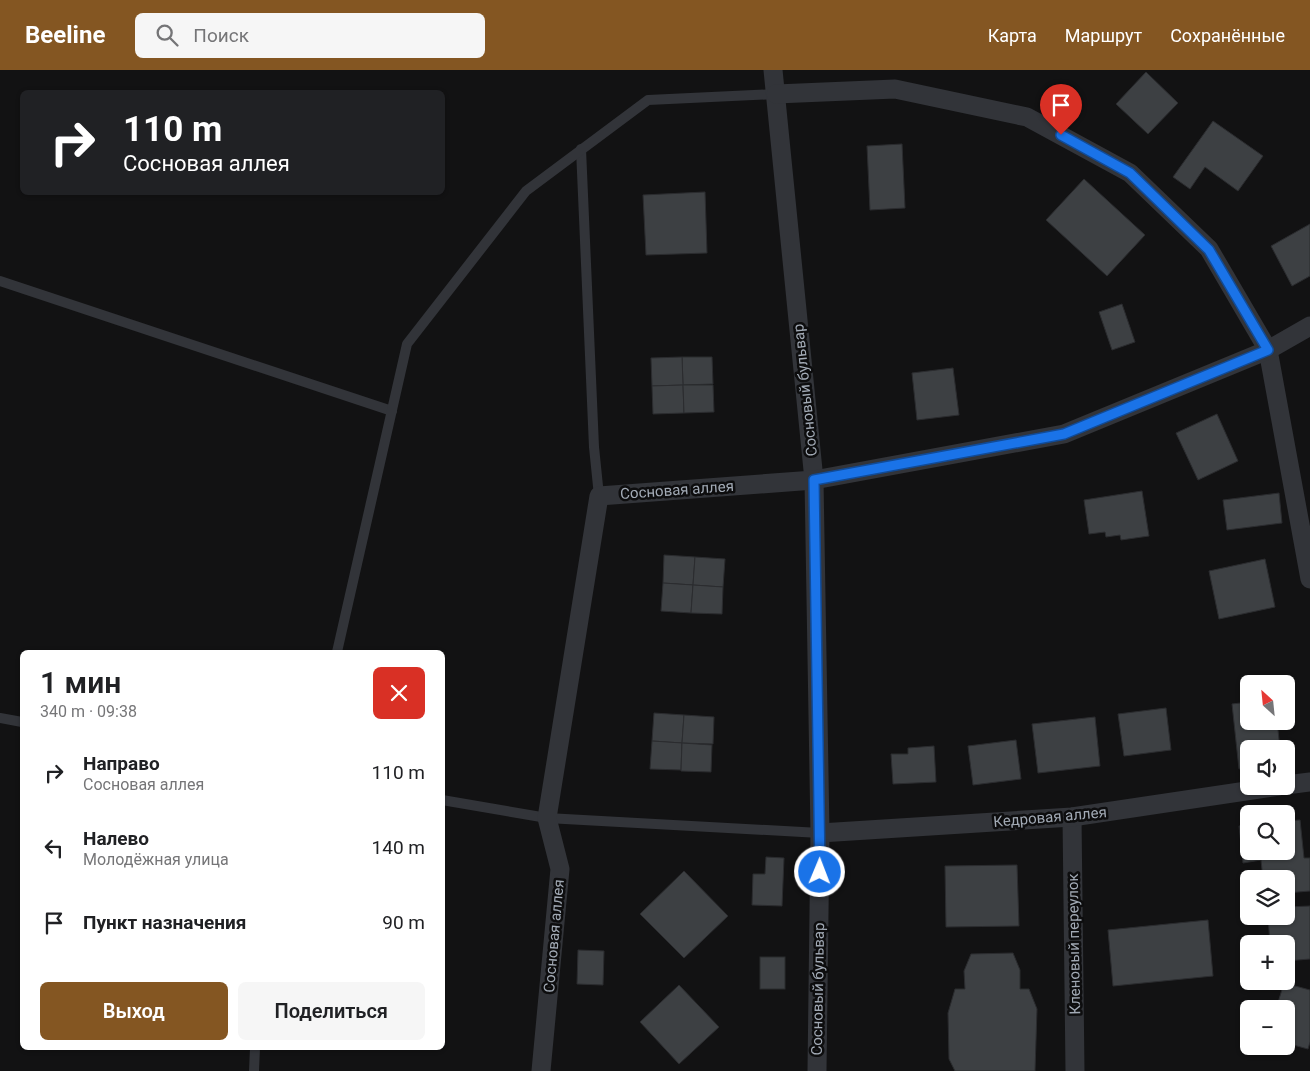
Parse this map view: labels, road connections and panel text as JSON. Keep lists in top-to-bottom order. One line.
{"streets":{"street":["Сосновый бульвар","Сосновая аллея","Кедровая аллея","Кленовый переулок"]},"crossings":[["Сосновый бульвар","Сосновая аллея"],["Сосновый бульвар","Кедровая аллея"],["Кедровая аллея","Кленовый переулок"]],"north":"top left","page":{"header":"Beeline","search":"Поиск","nav":["Карта","Маршрут","Сохранённые"],"turn":["110 m","Сосновая аллея"],"heading":["1 мин","340 m · 09:38"],"map_buttons":["+","−"],"list":[{"name":"Направо","note":"Сосновая аллея","value":"110 m"},{"name":"Налево","note":"Молодёжная улица","value":"140 m"},{"name":"Пункт назначения","value":"90 m"}],"buttons":["Выход","Поделиться"]}}
